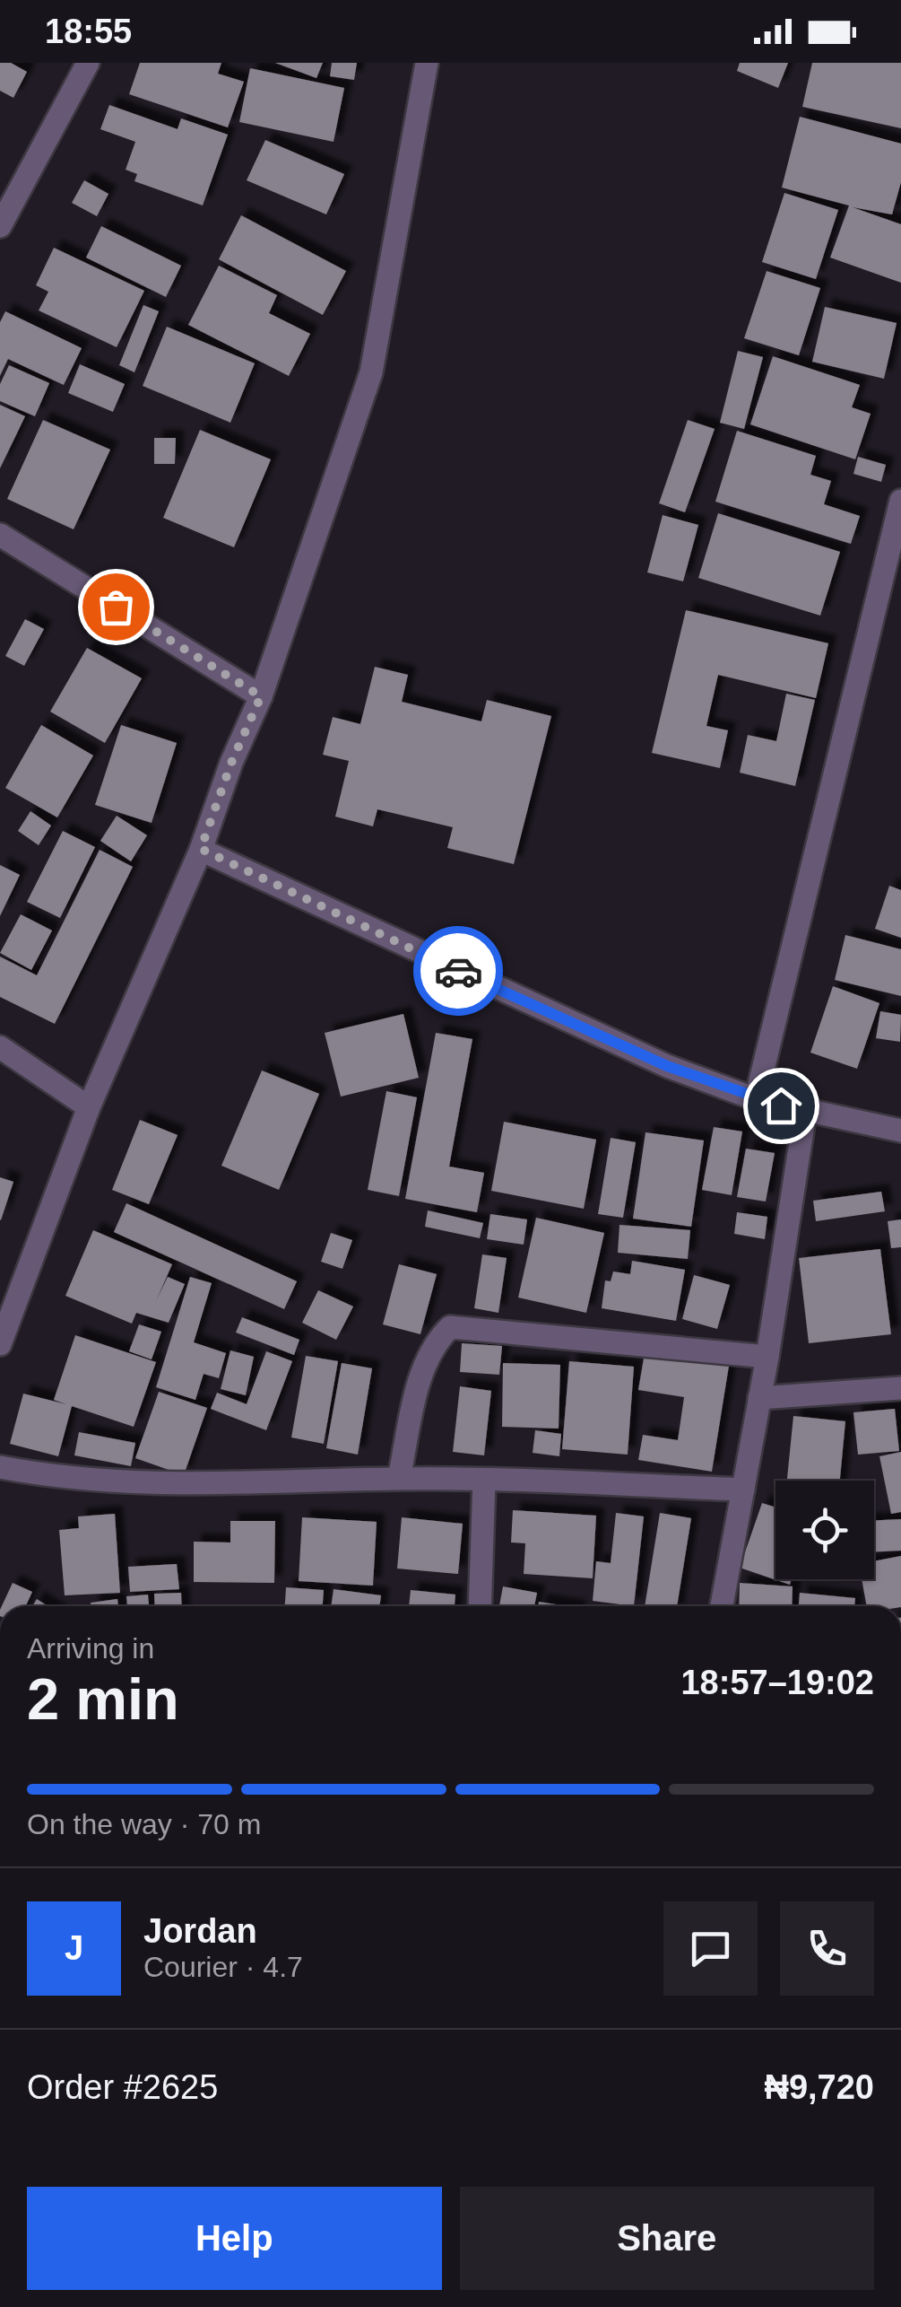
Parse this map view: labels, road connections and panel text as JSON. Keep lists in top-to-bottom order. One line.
{"page":{"status":"18:55","heading":["2 min","Arriving in","18:57–19:02"],"panel":["Jordan","Courier · 4.7","Order #2625","₦9,720"],"bar":"On the way · 70 m","round":"J","buttons":["Help","Share"]}}
